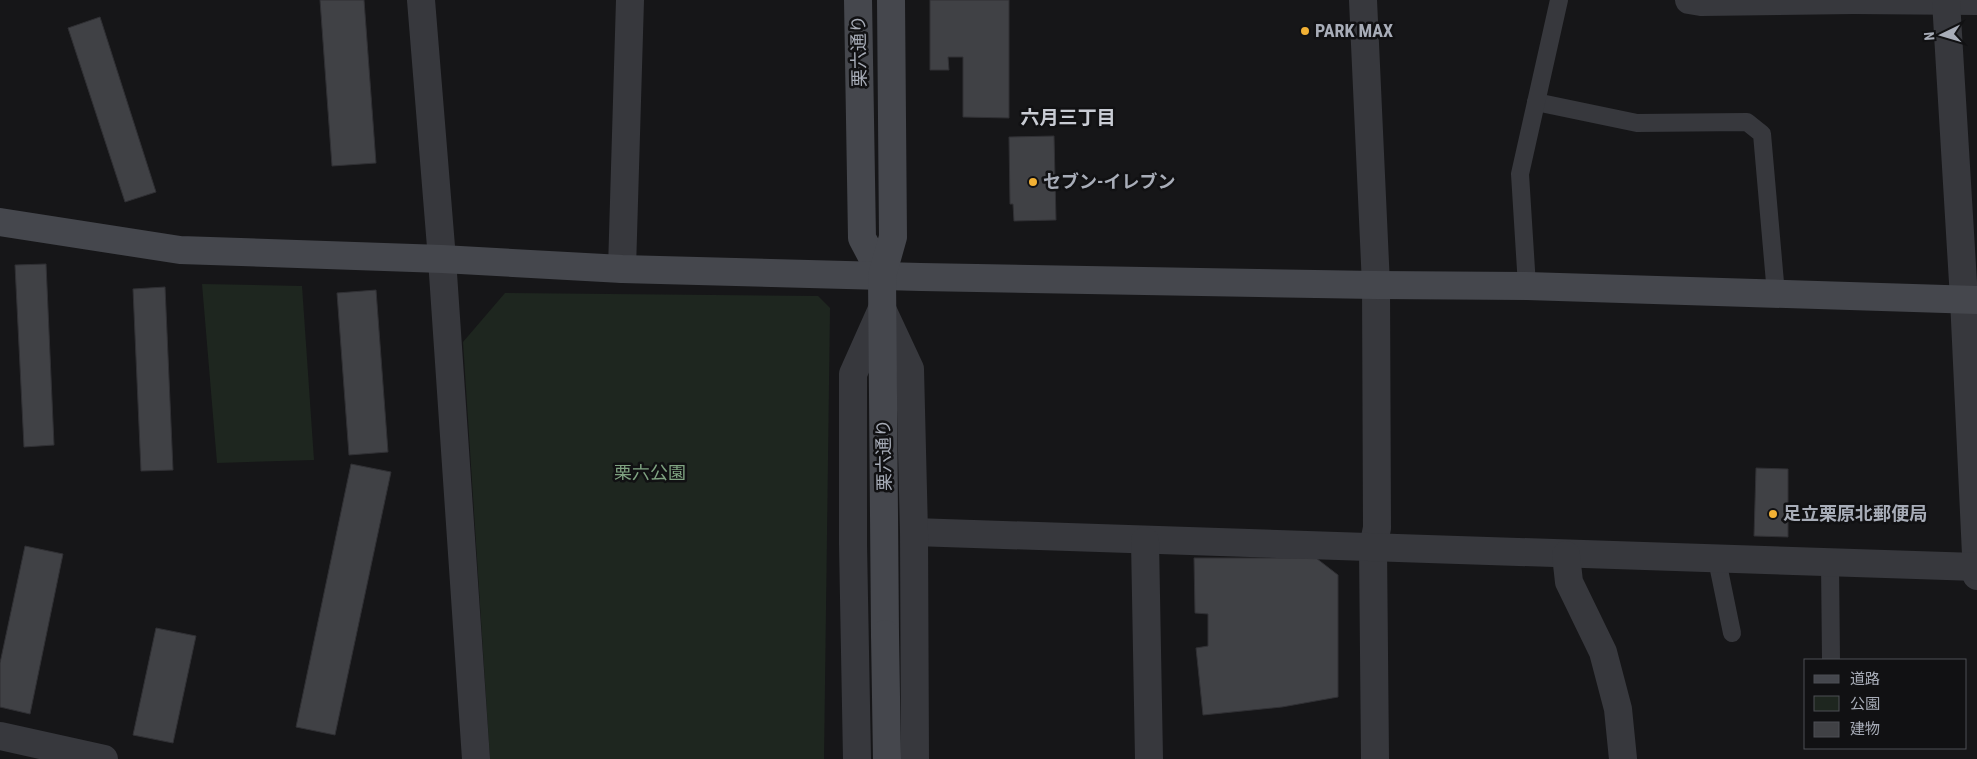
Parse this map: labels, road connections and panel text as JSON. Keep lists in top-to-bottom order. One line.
{"streets":{"street":["栗六通り"]},"districts":["六月三丁目"],"parks":["栗六公園"],"places":["PARK MAX","セブン-イレブン","足立栗原北郵便局"],"legend":["道路","公園","建物"],"north":"left"}
